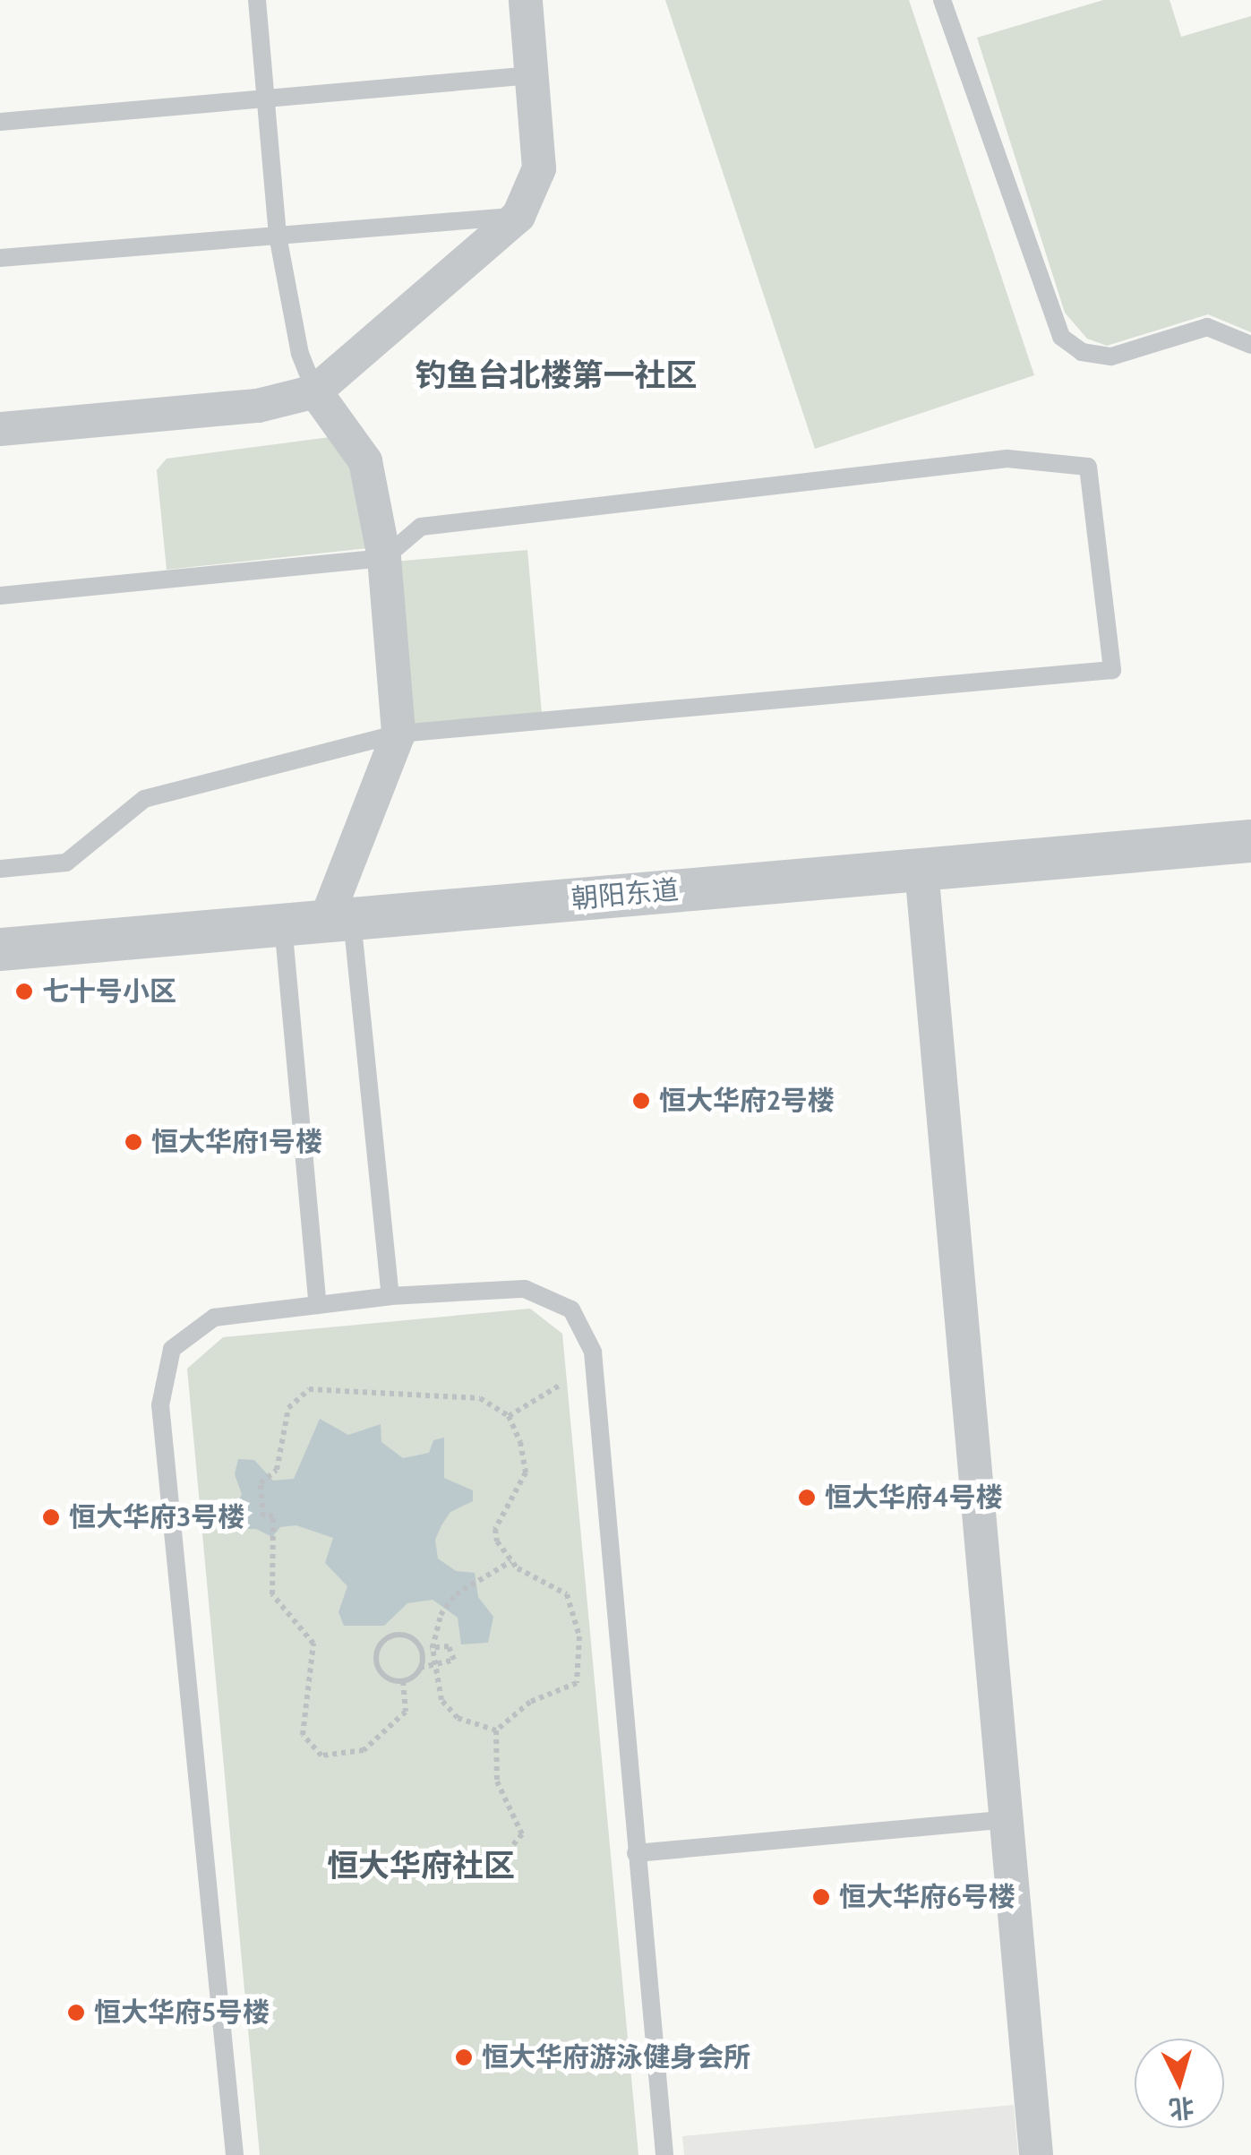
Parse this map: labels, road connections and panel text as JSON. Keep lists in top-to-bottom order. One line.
{"streets":{"street":["朝阳东道"]},"districts":["钓鱼台北楼第一社区","恒大华府社区"],"places":["七十号小区","恒大华府2号楼","恒大华府1号楼","恒大华府4号楼","恒大华府3号楼","恒大华府6号楼","恒大华府5号楼","恒大华府游泳健身会所"],"north":"bottom"}
